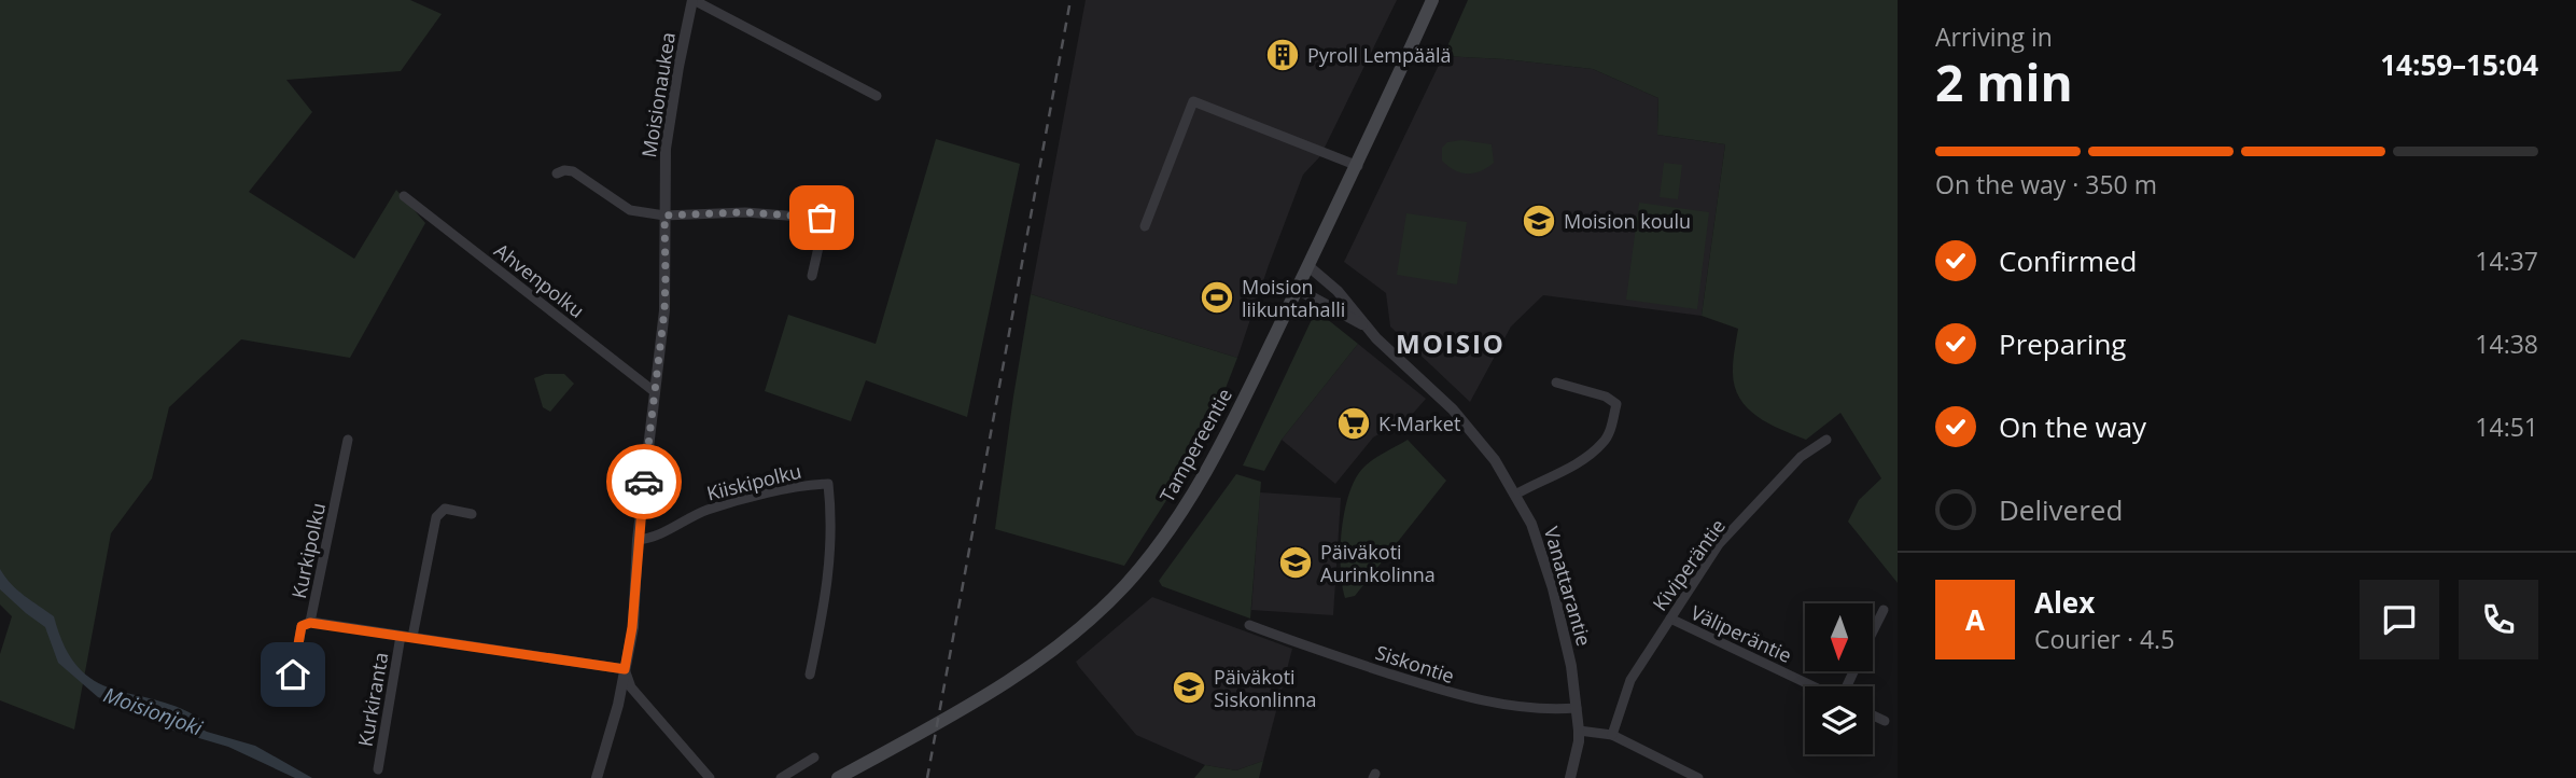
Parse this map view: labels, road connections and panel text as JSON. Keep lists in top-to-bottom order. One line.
{"streets":{"main road":["Tampereentie"],"street":["Moisionaukea","Ahvenpolku","Kiiskipolku","Kurkipolku","Kiviperäntie","Vanattarantie","Väliperäntie","Siskontie","Kurkiranta"]},"crossings":[["Moisionaukea","Ahvenpolku"],["Moisionaukea","Kiiskipolku"],["Moisionaukea","Kurkipolku"],["Tampereentie","Vanattarantie"],["Kurkipolku","Kurkiranta"],["Kiviperäntie","Väliperäntie"],["Vanattarantie","Siskontie"]],"districts":["MOISIO"],"water":["Moisionjoki"],"places":{"building":["Pyroll Lempäälä"],"school or university":["Moision koulu","Päiväkoti Aurinkolinna","Päiväkoti Siskonlinna"],"sports":["Moision liikuntahalli"],"supermarket":["K-Market"]},"north":"bottom","page":{"heading":["2 min","Arriving in","14:59–15:04"],"panel":["Alex","Courier · 4.5"],"bar":"On the way · 350 m","list":[["Confirmed","14:37"],["Preparing","14:38"],["On the way","14:51"],"Delivered"],"round":"A"}}
